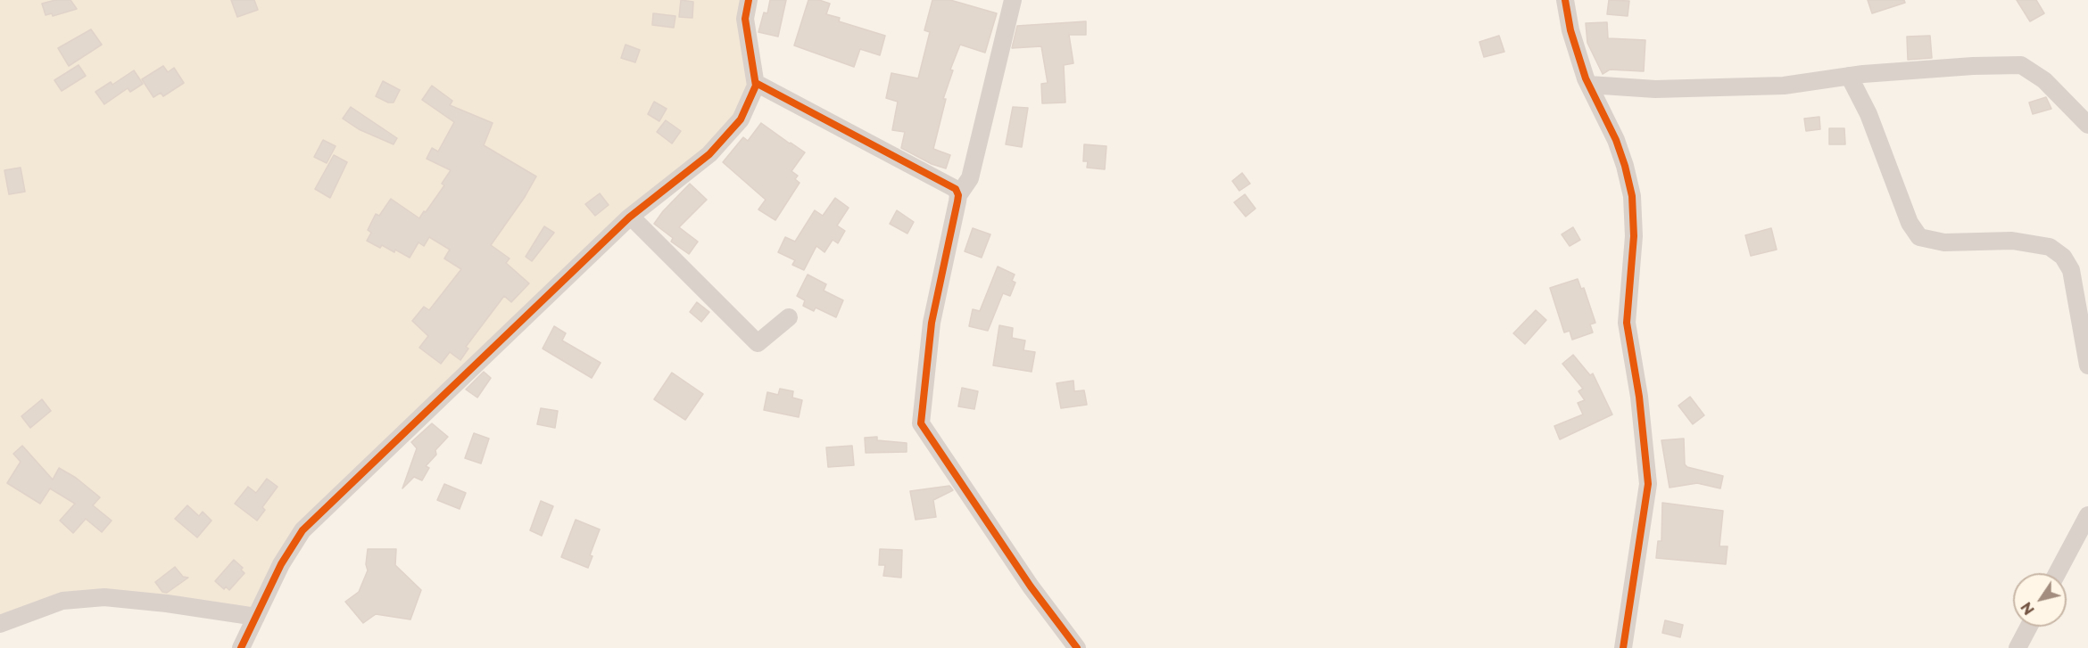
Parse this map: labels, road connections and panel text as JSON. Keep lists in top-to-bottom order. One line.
{"north":"bottom left"}
